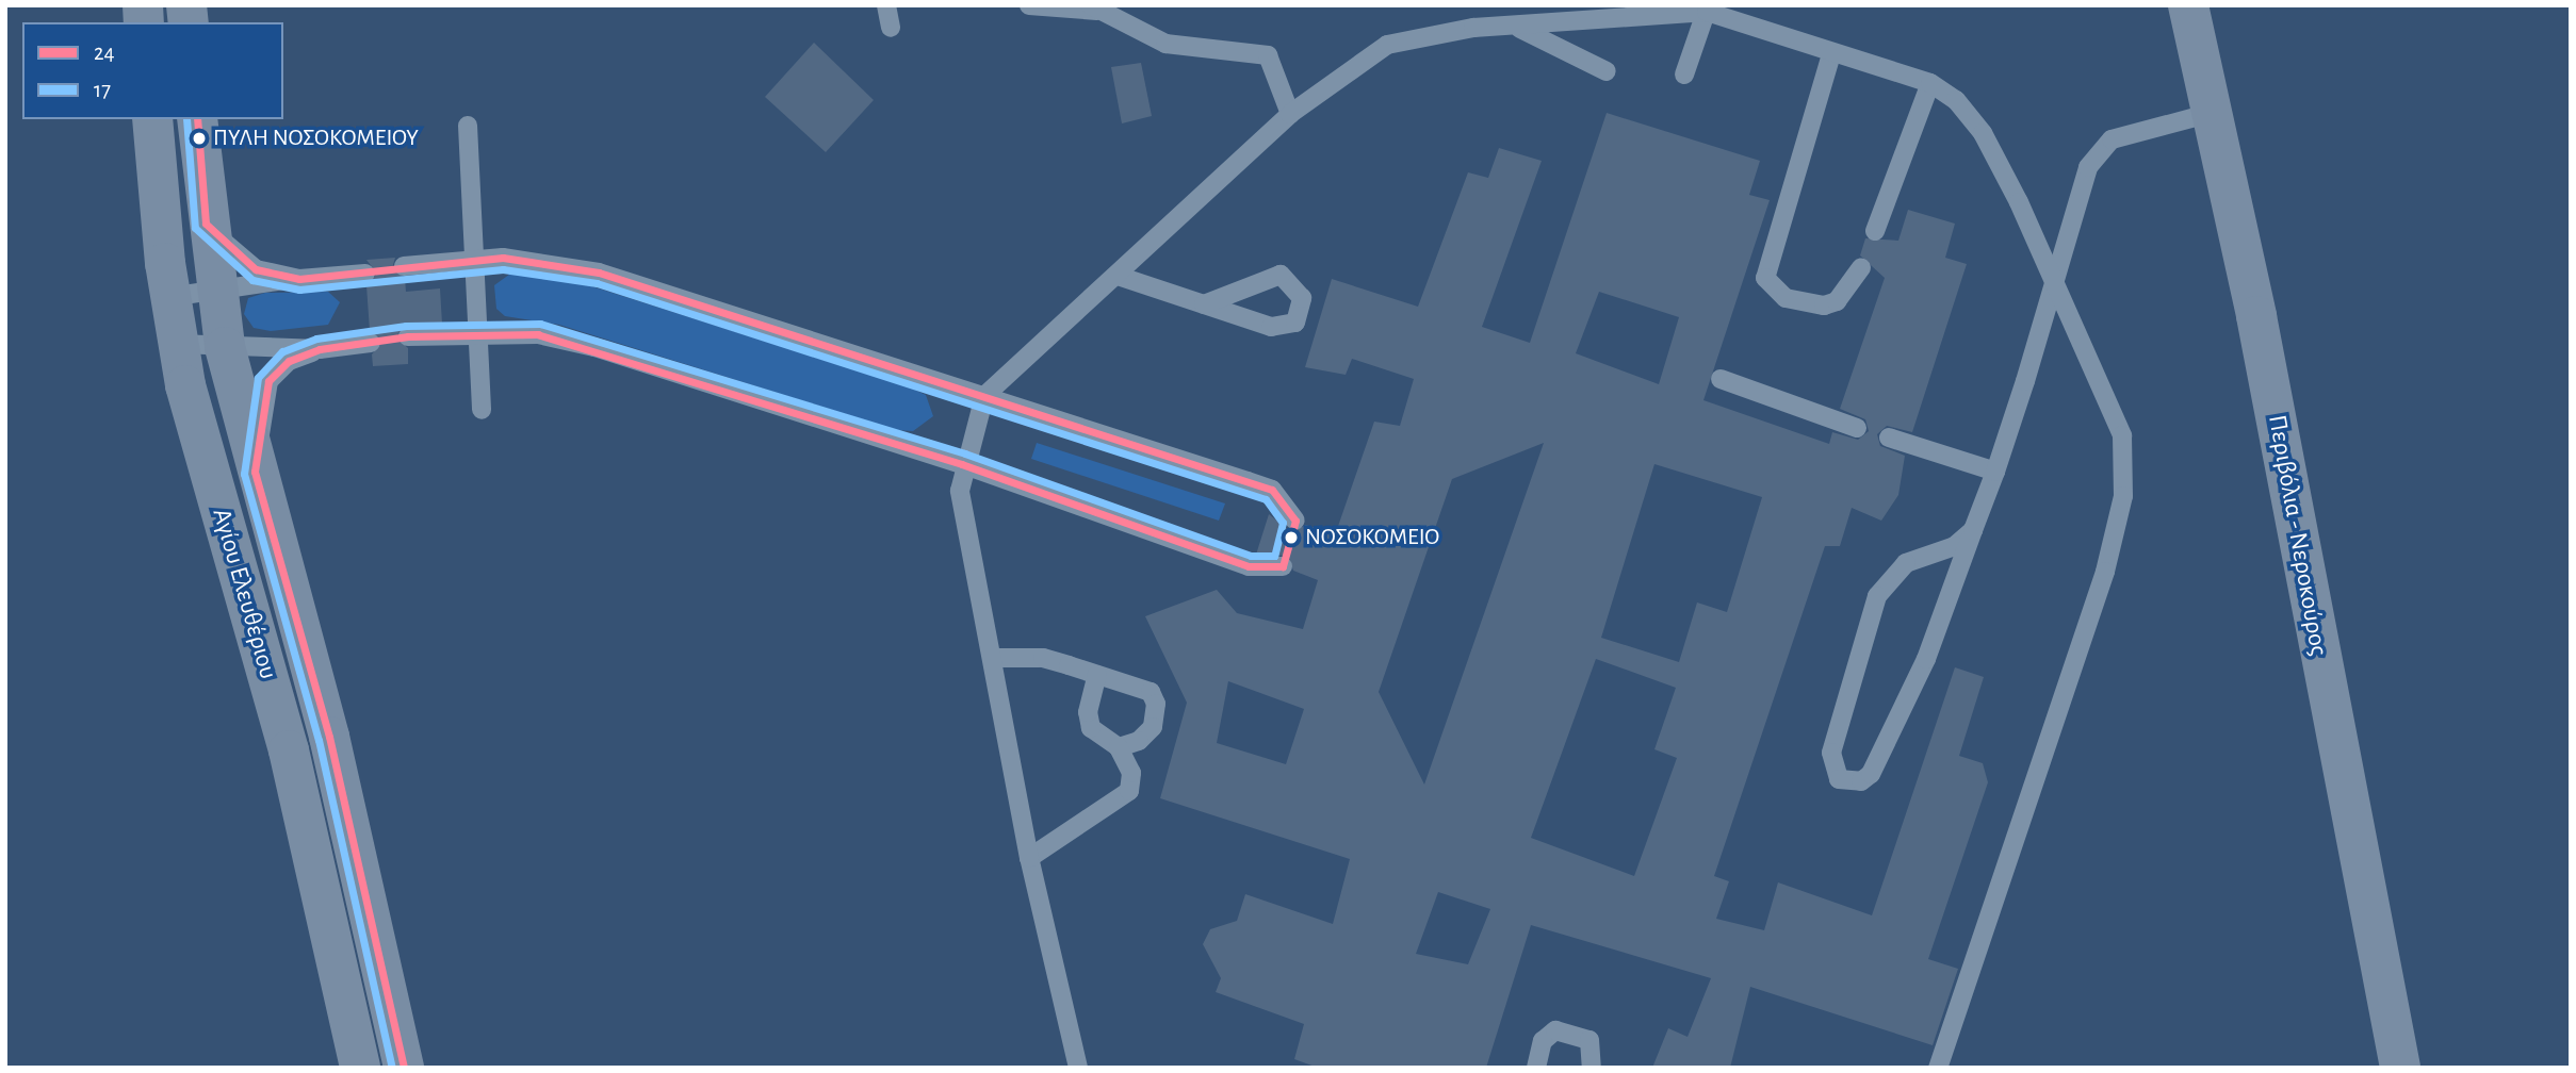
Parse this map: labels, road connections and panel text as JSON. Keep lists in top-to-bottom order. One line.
{"streets":{"main road":["Περιβόλια - Νεροκούρος","Αγίου Ελευθέριου"]},"places":["ΠΥΛΗ ΝΟΣΟΚΟΜΕΙΟΥ","ΝΟΣΟΚΟΜΕΙΟ"],"lines":["transit line 24","transit line 17"],"legend":["24","17"]}
